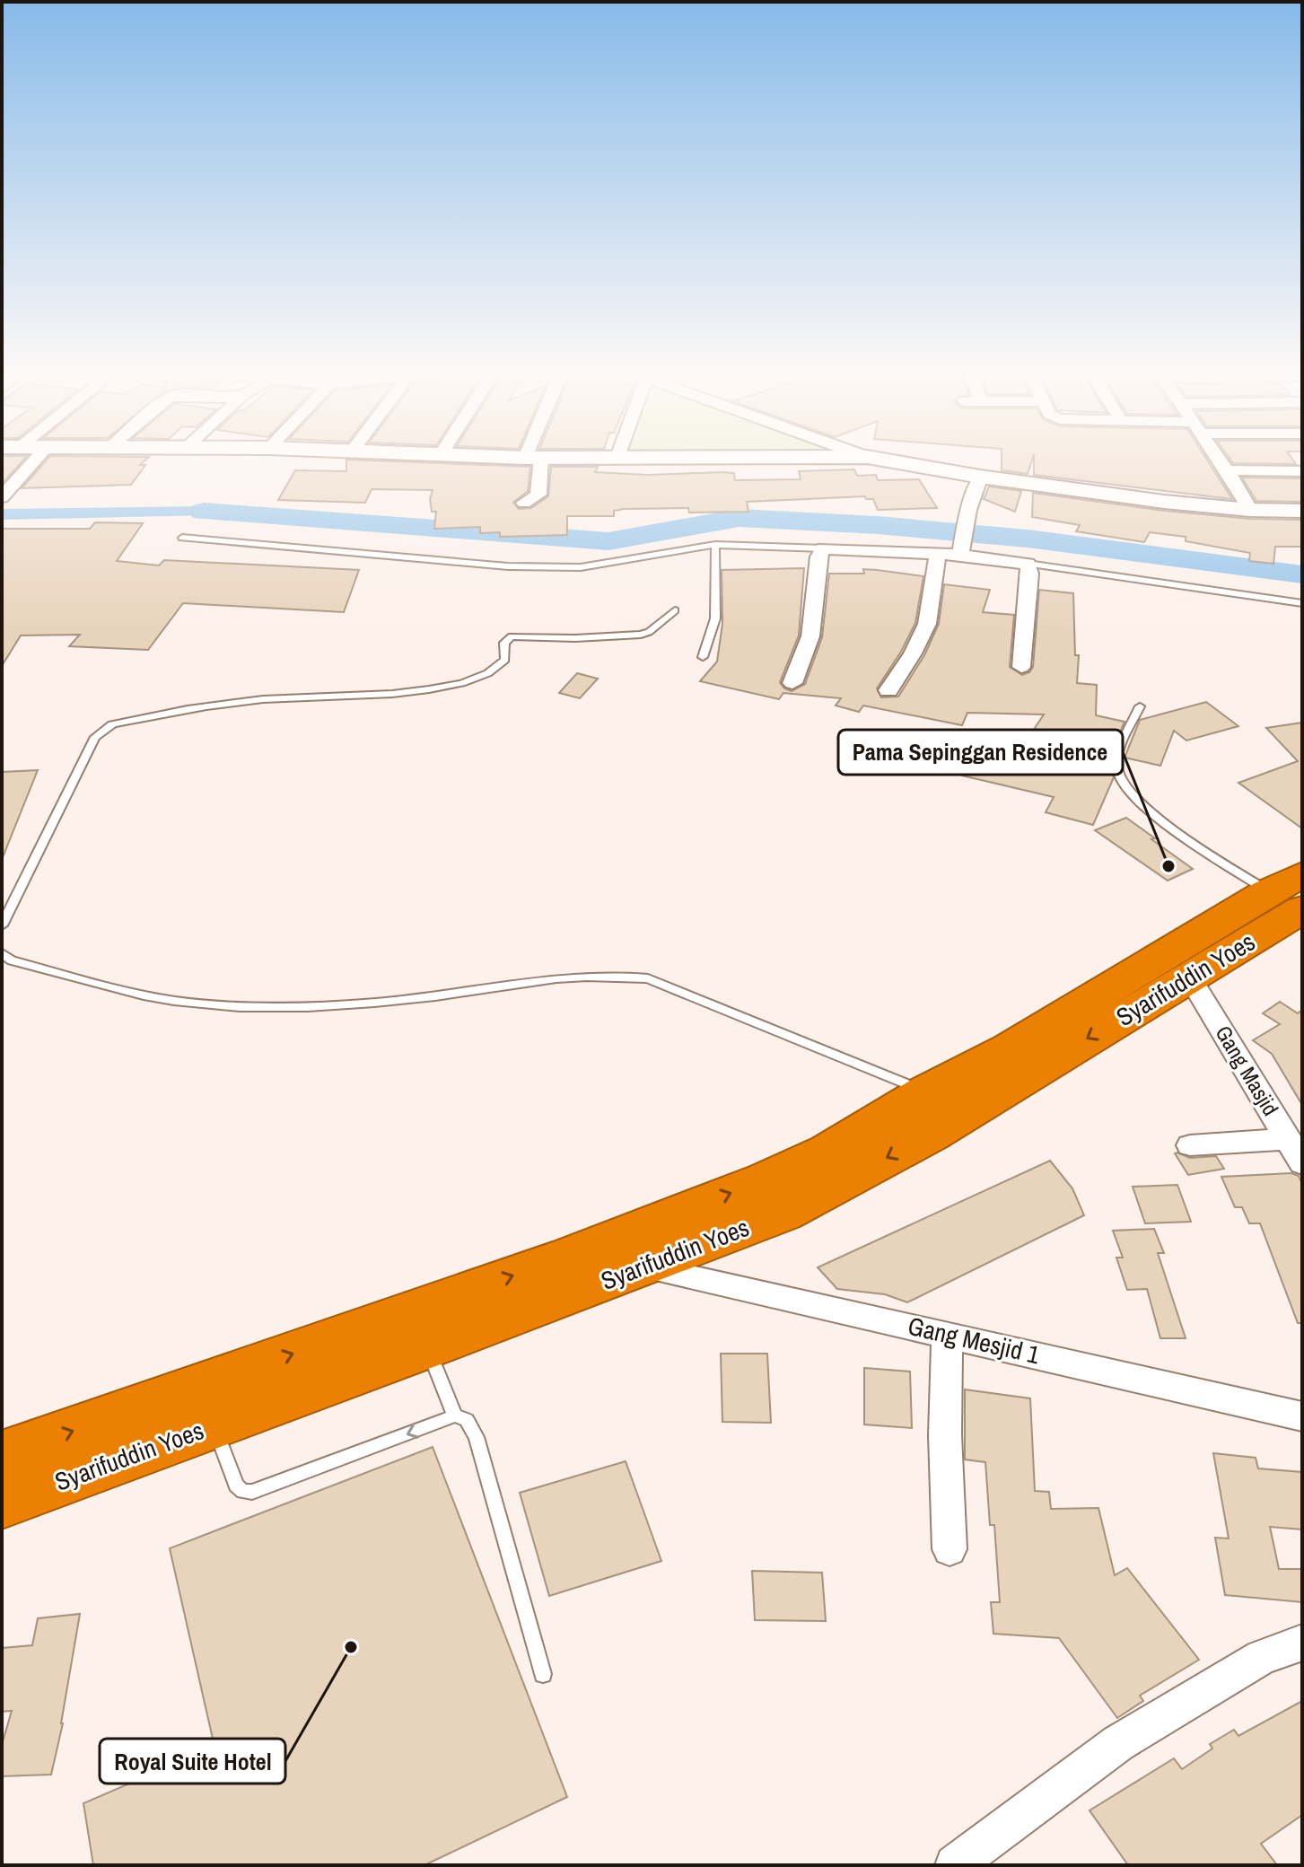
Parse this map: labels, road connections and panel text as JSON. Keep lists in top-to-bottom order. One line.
{"streets":{"highway":["Syarifuddin Yoes"],"street":["Gang Masjid","Gang Mesjid 1"]},"crossings":[["Syarifuddin Yoes","Gang Masjid"],["Syarifuddin Yoes","Gang Mesjid 1"]],"places":["Pama Sepinggan Residence","Royal Suite Hotel"]}
